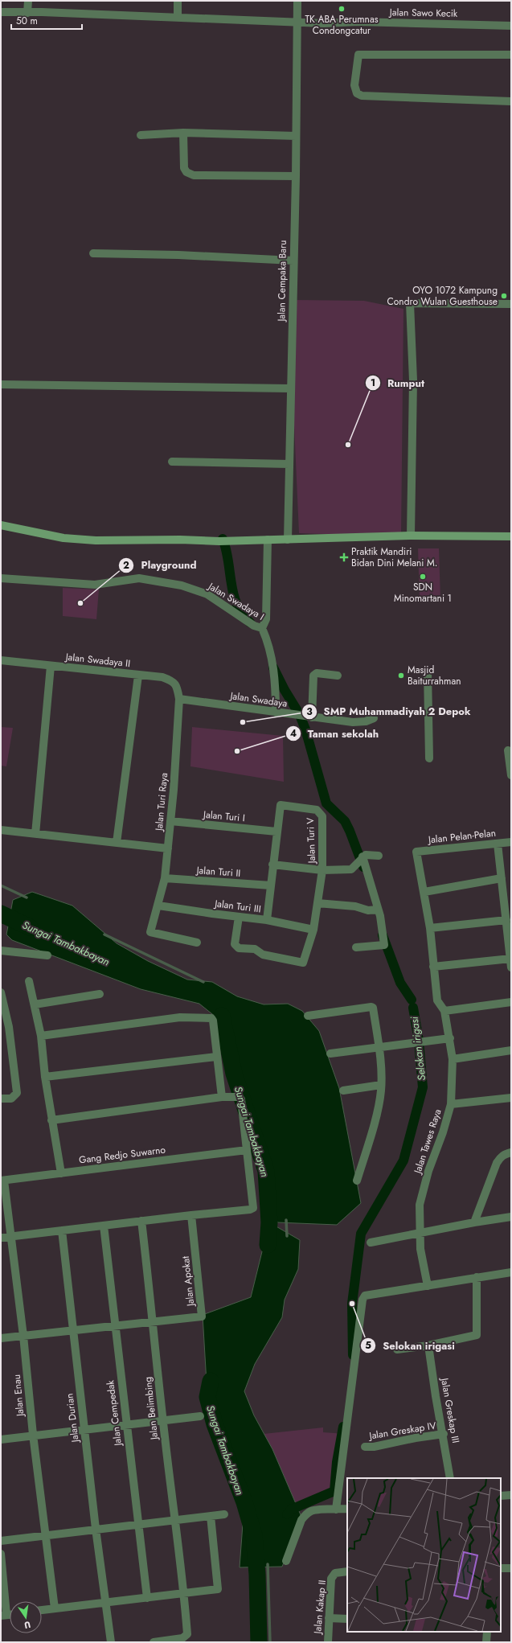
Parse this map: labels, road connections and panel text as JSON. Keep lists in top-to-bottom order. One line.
{"streets":{"street":["Jalan Sawo Kecik","Jalan Cempaka Baru","Jalan Swadaya I","Jalan Swadaya II","Jalan Swadaya","Jalan Turi Raya","Jalan Turi I","Jalan Pelan-Pelan","Jalan Turi V","Jalan Turi II","Jalan Turi III","Jalan Tawes Raya","Gang Redjo Suwarno","Jalan Apokat","Jalan Enau","Jalan Belimbing","Jalan Greskap III","Jalan Cempedak","Jalan Durian","Jalan Greskap IV","Jalan Kakap II"]},"crossings":[["Jalan Sawo Kecik","Jalan Cempaka Baru"],["Jalan Swadaya I","Jalan Swadaya"],["Jalan Swadaya II","Jalan Swadaya"],["Jalan Swadaya II","Jalan Turi Raya"],["Jalan Swadaya","Jalan Turi Raya"],["Jalan Turi Raya","Jalan Turi I"],["Jalan Turi Raya","Jalan Turi II"],["Jalan Turi Raya","Jalan Turi III"],["Jalan Turi I","Jalan Turi V"],["Jalan Pelan-Pelan","Jalan Tawes Raya"],["Gang Redjo Suwarno","Jalan Enau"],["Jalan Apokat","Jalan Belimbing"],["Jalan Greskap III","Jalan Greskap IV"]],"water":["Sungai Tambakbayan","Selokan irigasi"],"places":{"other":["TK ABA Perumnas Condongcatur","OYO 1072 Kampung Condro Wulan Guesthouse","Rumput","SDN Minomartani 1","Playground","Masjid Baiturrahman","SMP Muhammadiyah 2 Depok","Taman sekolah","Selokan irigasi"],"health":["Praktik Mandiri Bidan Dini Melani M."]},"scale_bar":"50 m","north":"bottom"}
